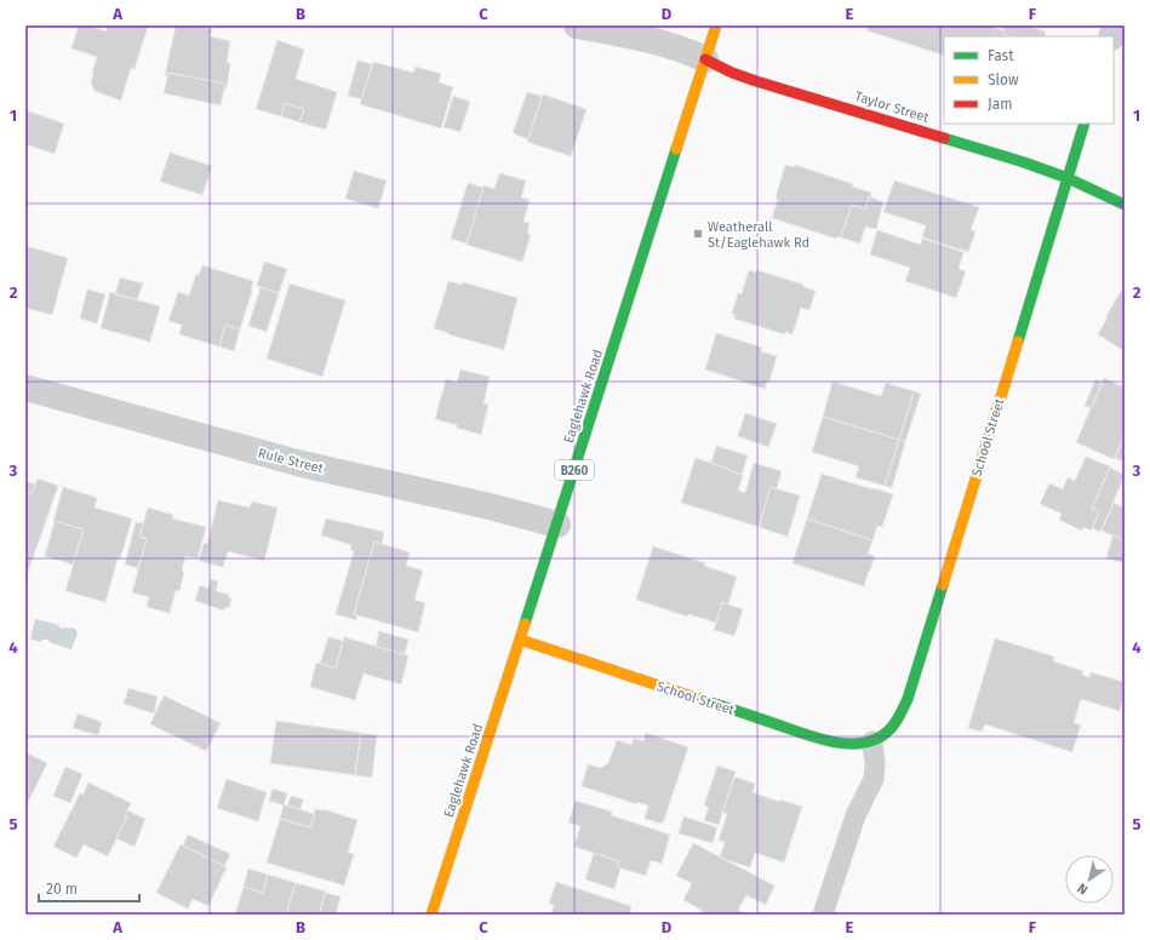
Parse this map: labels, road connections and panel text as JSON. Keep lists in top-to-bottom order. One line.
{"streets":{"street":["Taylor Street","Eaglehawk Road","School Street","Rule Street","B260"]},"crossings":[["Taylor Street","Eaglehawk Road"],["Taylor Street","School Street"],["Eaglehawk Road","School Street"],["Eaglehawk Road","Rule Street"]],"places":{"transit":["Weatherall St/Eaglehawk Rd"]},"legend":["Fast","Slow","Jam"],"scale_bar":"20 m","north":"bottom left","grid":{"columns":["A","B","C","D","E","F"],"rows":["1","2","3","4","5"]}}
